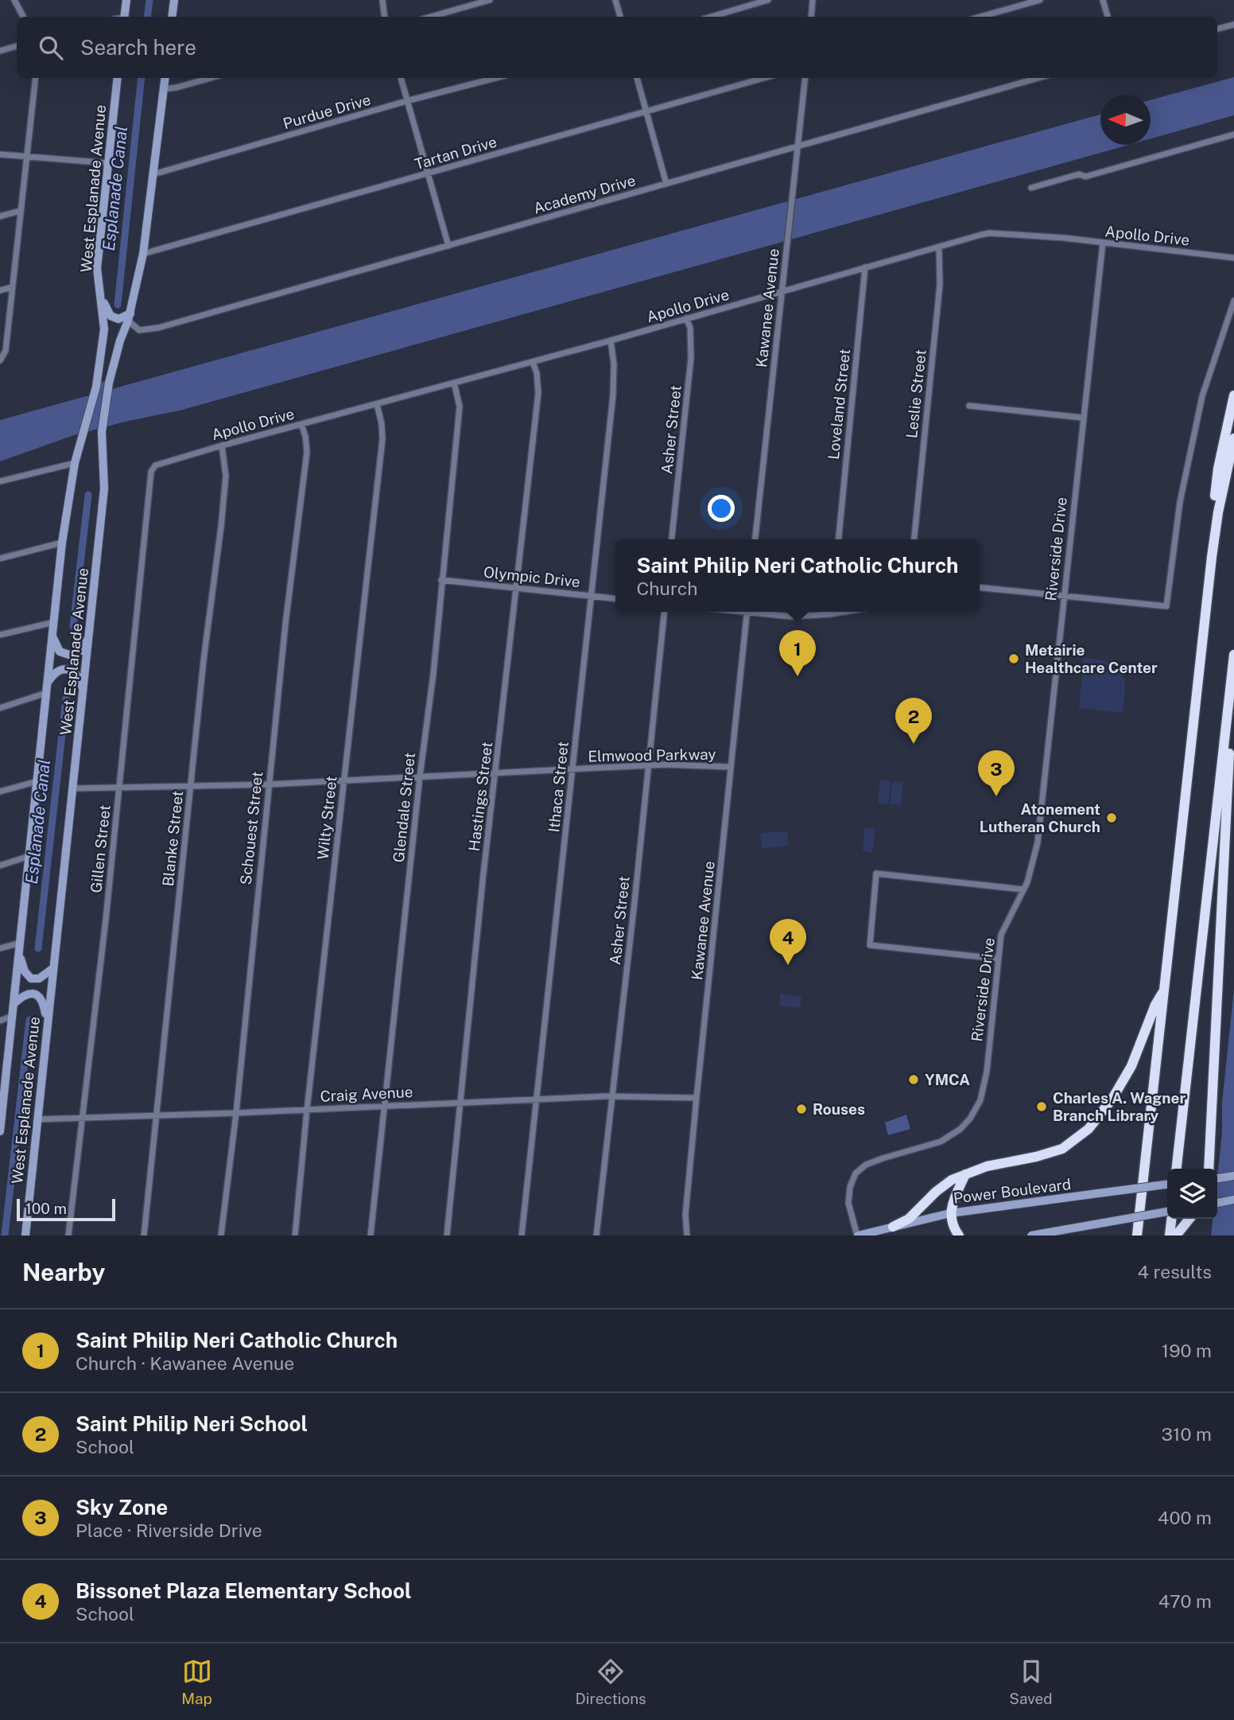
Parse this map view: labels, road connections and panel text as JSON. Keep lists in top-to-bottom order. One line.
{"streets":{"main road":["West Esplanade Avenue","Power Boulevard"],"street":["Purdue Drive","Tartan Drive","Academy Drive","Apollo Drive","Kawanee Avenue","Leslie Street","Loveland Street","Asher Street","Riverside Drive","Olympic Drive","Elmwood Parkway","Ithaca Street","Hastings Street","Glendale Street","Wilty Street","Schouest Street","Blanke Street","Gillen Street","Craig Avenue"]},"crossings":[["Purdue Drive","West Esplanade Avenue"],["Tartan Drive","West Esplanade Avenue"],["West Esplanade Avenue","Academy Drive"],["West Esplanade Avenue","Elmwood Parkway"],["West Esplanade Avenue","Craig Avenue"],["Academy Drive","Kawanee Avenue"],["Apollo Drive","Kawanee Avenue"],["Apollo Drive","Leslie Street"],["Apollo Drive","Loveland Street"],["Apollo Drive","Asher Street"],["Apollo Drive","Riverside Drive"],["Apollo Drive","Ithaca Street"],["Apollo Drive","Hastings Street"],["Apollo Drive","Glendale Street"],["Apollo Drive","Wilty Street"],["Apollo Drive","Schouest Street"],["Apollo Drive","Blanke Street"],["Apollo Drive","Gillen Street"],["Kawanee Avenue","Elmwood Parkway"],["Kawanee Avenue","Craig Avenue"],["Asher Street","Elmwood Parkway"],["Asher Street","Craig Avenue"],["Riverside Drive","Power Boulevard"],["Olympic Drive","Ithaca Street"],["Olympic Drive","Hastings Street"],["Olympic Drive","Glendale Street"],["Elmwood Parkway","Ithaca Street"],["Elmwood Parkway","Hastings Street"],["Elmwood Parkway","Glendale Street"],["Elmwood Parkway","Wilty Street"],["Elmwood Parkway","Schouest Street"],["Elmwood Parkway","Blanke Street"],["Elmwood Parkway","Gillen Street"],["Ithaca Street","Craig Avenue"],["Hastings Street","Craig Avenue"],["Glendale Street","Craig Avenue"],["Wilty Street","Craig Avenue"],["Schouest Street","Craig Avenue"],["Blanke Street","Craig Avenue"],["Gillen Street","Craig Avenue"]],"water":["Esplanade Canal"],"places":["Metairie Healthcare Center","Atonement Lutheran Church","YMCA","Charles A. Wagner Branch Library","Rouses"],"scale_bar":"100 m","north":"left","page":{"search":"Search here","popup":["Saint Philip Neri Catholic Church","Church"],"pins":["1","2","3","4"],"scale":"100 m","heading":["Nearby","4 results"],"list":[{"mark":"1","name":"Saint Philip Neri Catholic Church","note":"Church · Kawanee Avenue","value":"190 m"},{"mark":"2","name":"Saint Philip Neri School","note":"School","value":"310 m"},{"mark":"3","name":"Sky Zone","note":"Place · Riverside Drive","value":"400 m"},{"mark":"4","name":"Bissonet Plaza Elementary School","note":"School","value":"470 m"}],"nav":["Map","Directions","Saved"]}}
